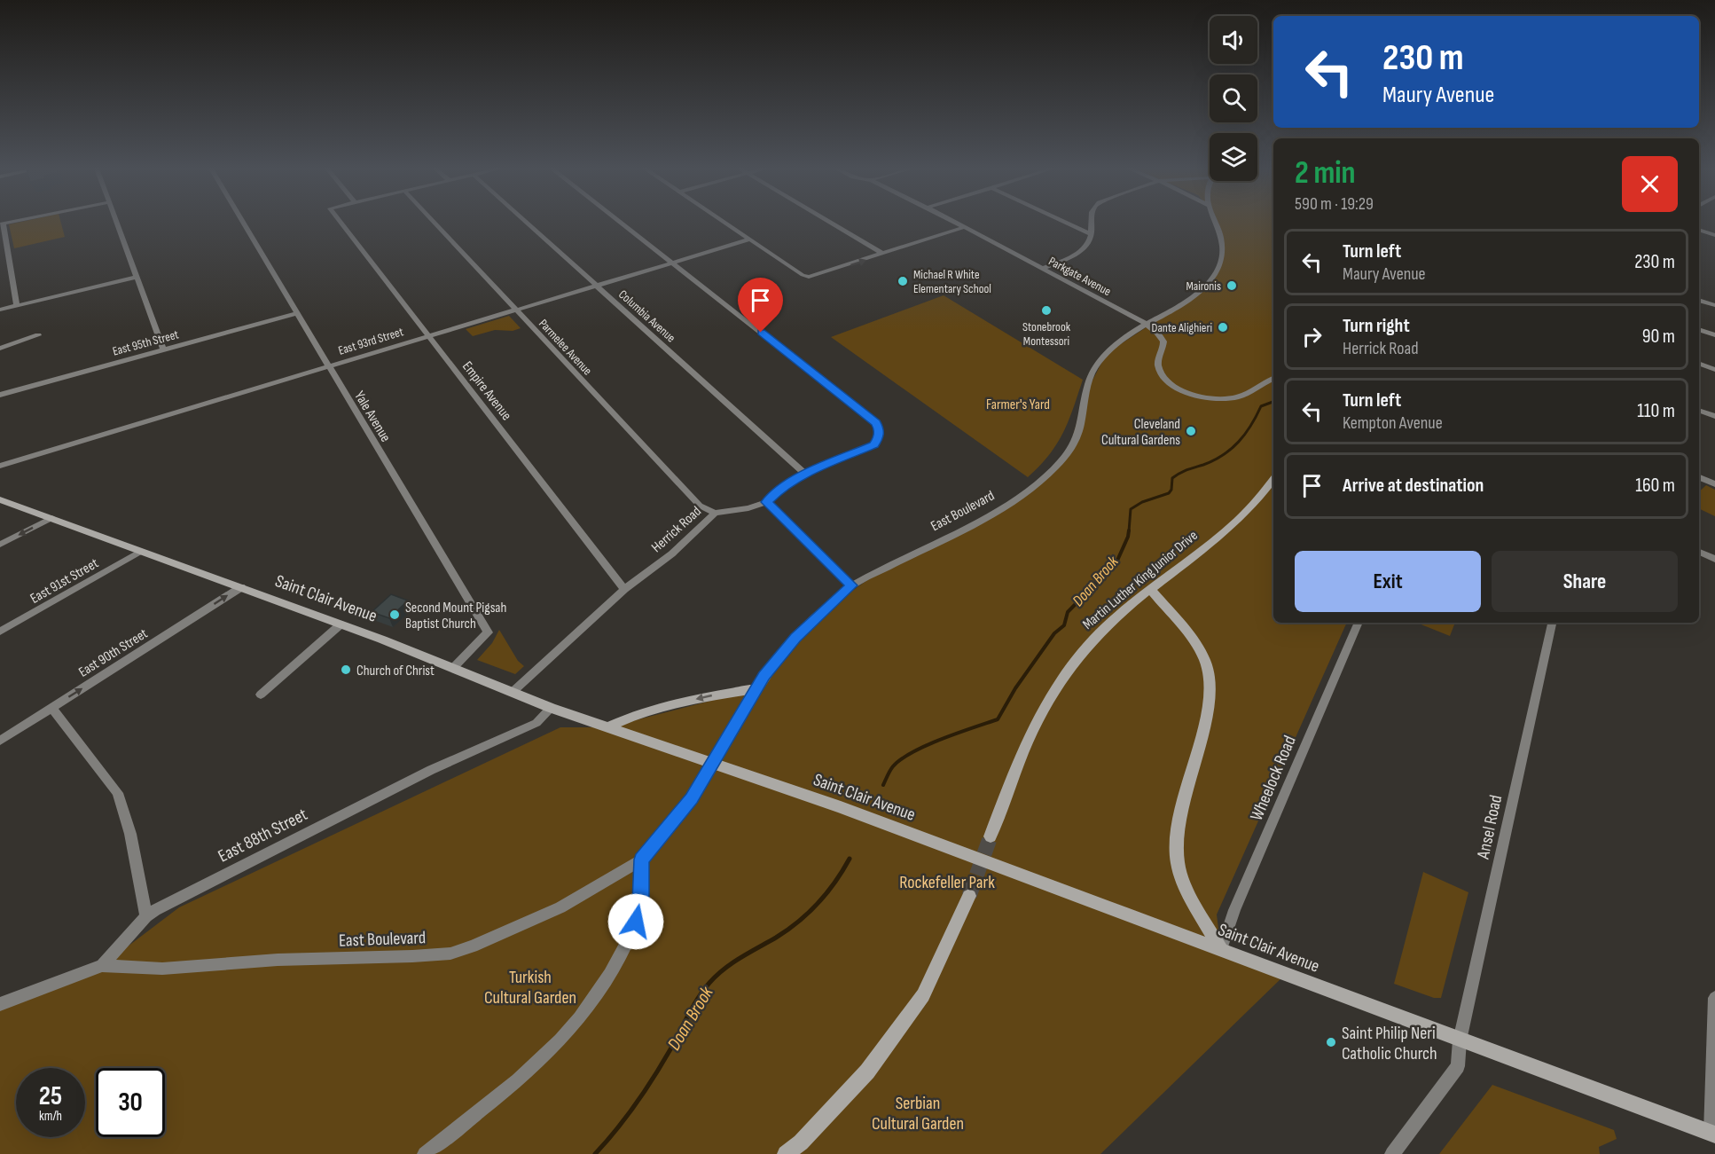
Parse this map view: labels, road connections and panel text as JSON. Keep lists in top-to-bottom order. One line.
{"streets":{"main road":["Martin Luther King Junior Drive","Saint Clair Avenue"],"street":["Parkgate Avenue","Columbia Avenue","East 93rd Street","East 95th Street","Parmelee Avenue","Empire Avenue","Yale Avenue","East Boulevard","Herrick Road","East 91st Street","East 90th Street","Wheelock Road","Ansel Road","East 88th Street"]},"crossings":[["Parkgate Avenue","East Boulevard"],["Columbia Avenue","East 93rd Street"],["Columbia Avenue","Herrick Road"],["East 93rd Street","Parmelee Avenue"],["East 93rd Street","Empire Avenue"],["East 93rd Street","Yale Avenue"],["East 93rd Street","Herrick Road"],["East 95th Street","Yale Avenue"],["Parmelee Avenue","Herrick Road"],["Empire Avenue","Herrick Road"],["Yale Avenue","Saint Clair Avenue"],["East Boulevard","Saint Clair Avenue"],["East Boulevard","East 88th Street"],["Herrick Road","Saint Clair Avenue"],["East 91st Street","Saint Clair Avenue"],["Saint Clair Avenue","East 90th Street"],["Saint Clair Avenue","Wheelock Road"],["Saint Clair Avenue","Ansel Road"],["Saint Clair Avenue","East 88th Street"]],"one_way":["East 90th Street"],"water":["Doan Brook"],"parks":["Farmer's Yard","Rockefeller Park","Turkish Cultural Garden","Serbian Cultural Garden"],"places":["Michael R White Elementary School","Maironis","Stonebrook Montessori","Dante Alighieri","Cleveland Cultural Gardens","Second Mount Pigsah Baptist Church","Church of Christ","Saint Philip Neri Catholic Church"],"page":{"turn":["230 m","Maury Avenue"],"heading":["2 min","590 m · 19:29"],"list":[{"name":"Turn left","note":"Maury Avenue","value":"230 m"},{"name":"Turn right","note":"Herrick Road","value":"90 m"},{"name":"Turn left","note":"Kempton Avenue","value":"110 m"},{"name":"Arrive at destination","value":"160 m"}],"buttons":["Exit","Share"],"speed":"25 km/h","limit":"30"}}
